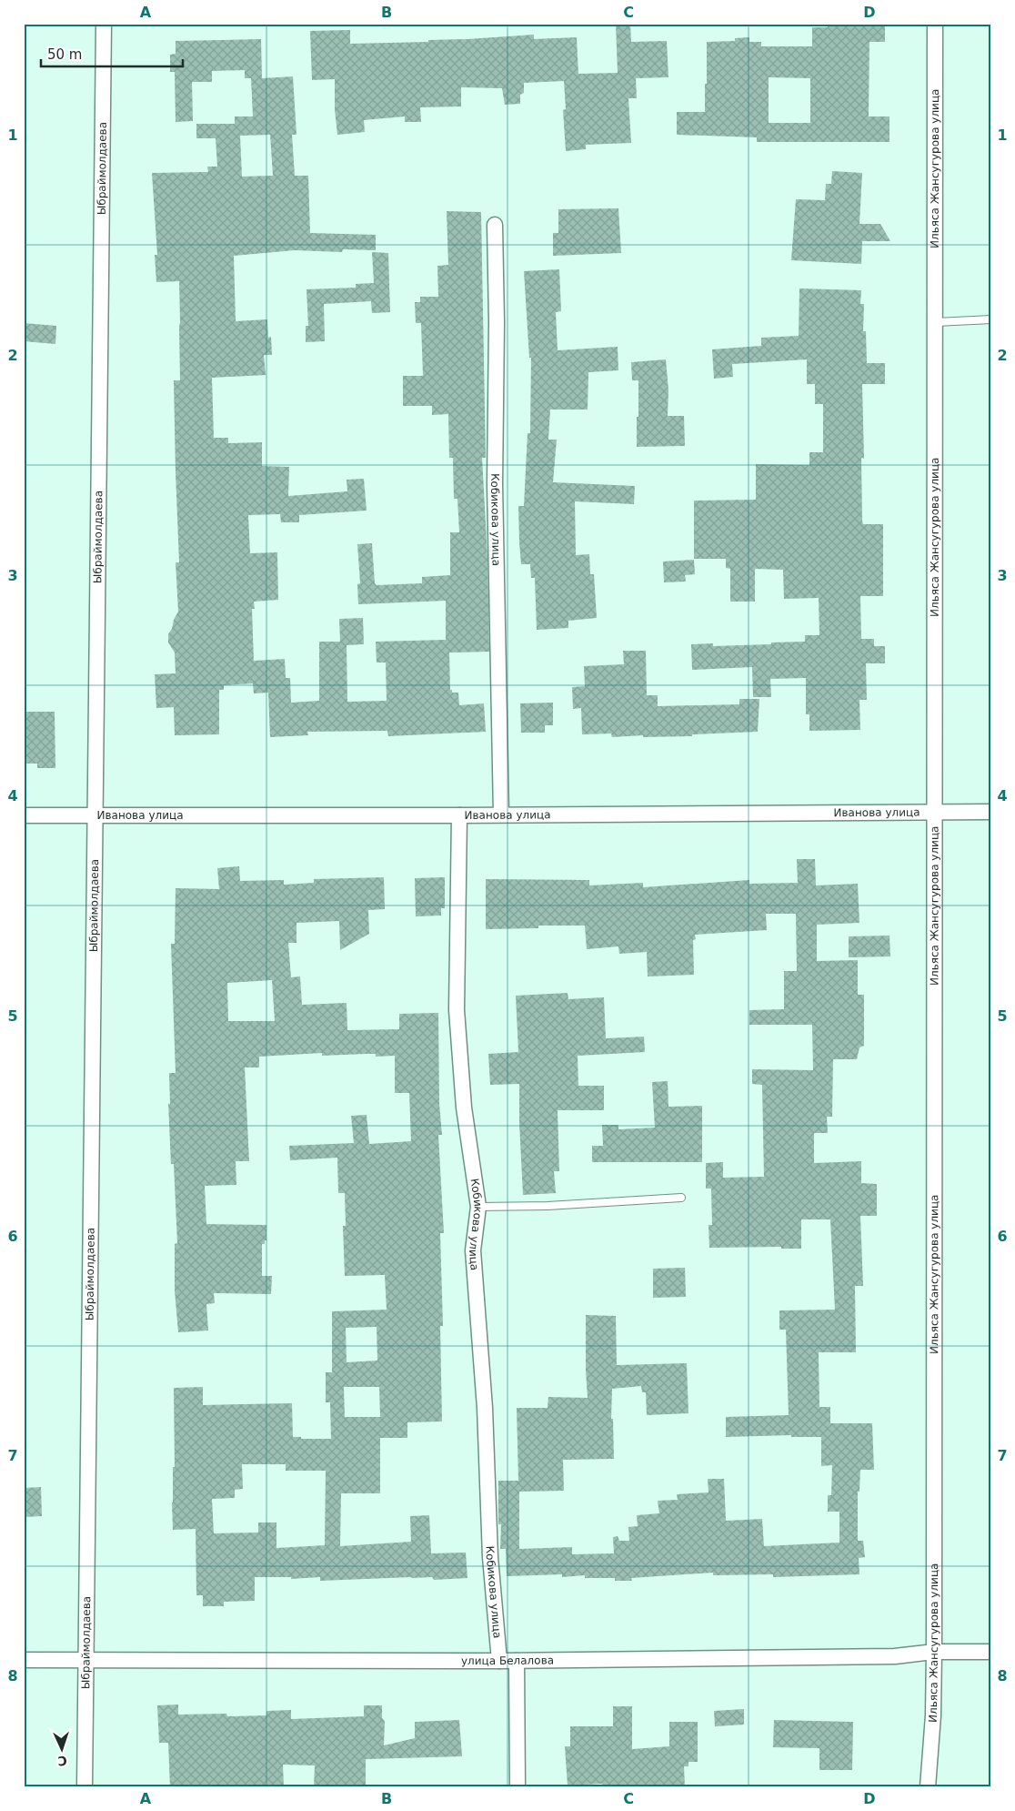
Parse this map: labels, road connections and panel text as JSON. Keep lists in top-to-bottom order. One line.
{"streets":{"street":["Ыбраймолдаева","Ильяса Жансугурова улица","Кобикова улица","Иванова улица","улица Белалова"]},"crossings":[["Ыбраймолдаева","Иванова улица"],["Ыбраймолдаева","улица Белалова"],["Ильяса Жансугурова улица","Иванова улица"],["Ильяса Жансугурова улица","улица Белалова"],["Кобикова улица","Иванова улица"],["Кобикова улица","улица Белалова"]],"scale_bar":"50 m","north":"bottom","grid":{"columns":["A","B","C","D"],"rows":["1","2","3","4","5","6","7","8"]}}
